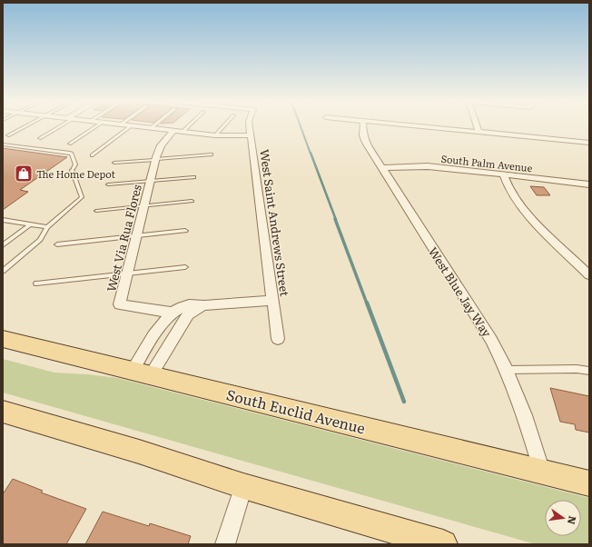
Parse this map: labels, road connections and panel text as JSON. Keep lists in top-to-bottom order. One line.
{"streets":{"main road":["South Euclid Avenue"],"street":["South Palm Avenue","West Saint Andrews Street","West Via Rua Flores","West Blue Jay Way"]},"crossings":[["South Palm Avenue","West Blue Jay Way"],["West Blue Jay Way","South Euclid Avenue"]],"places":{"shop":["The Home Depot"]},"north":"right"}
